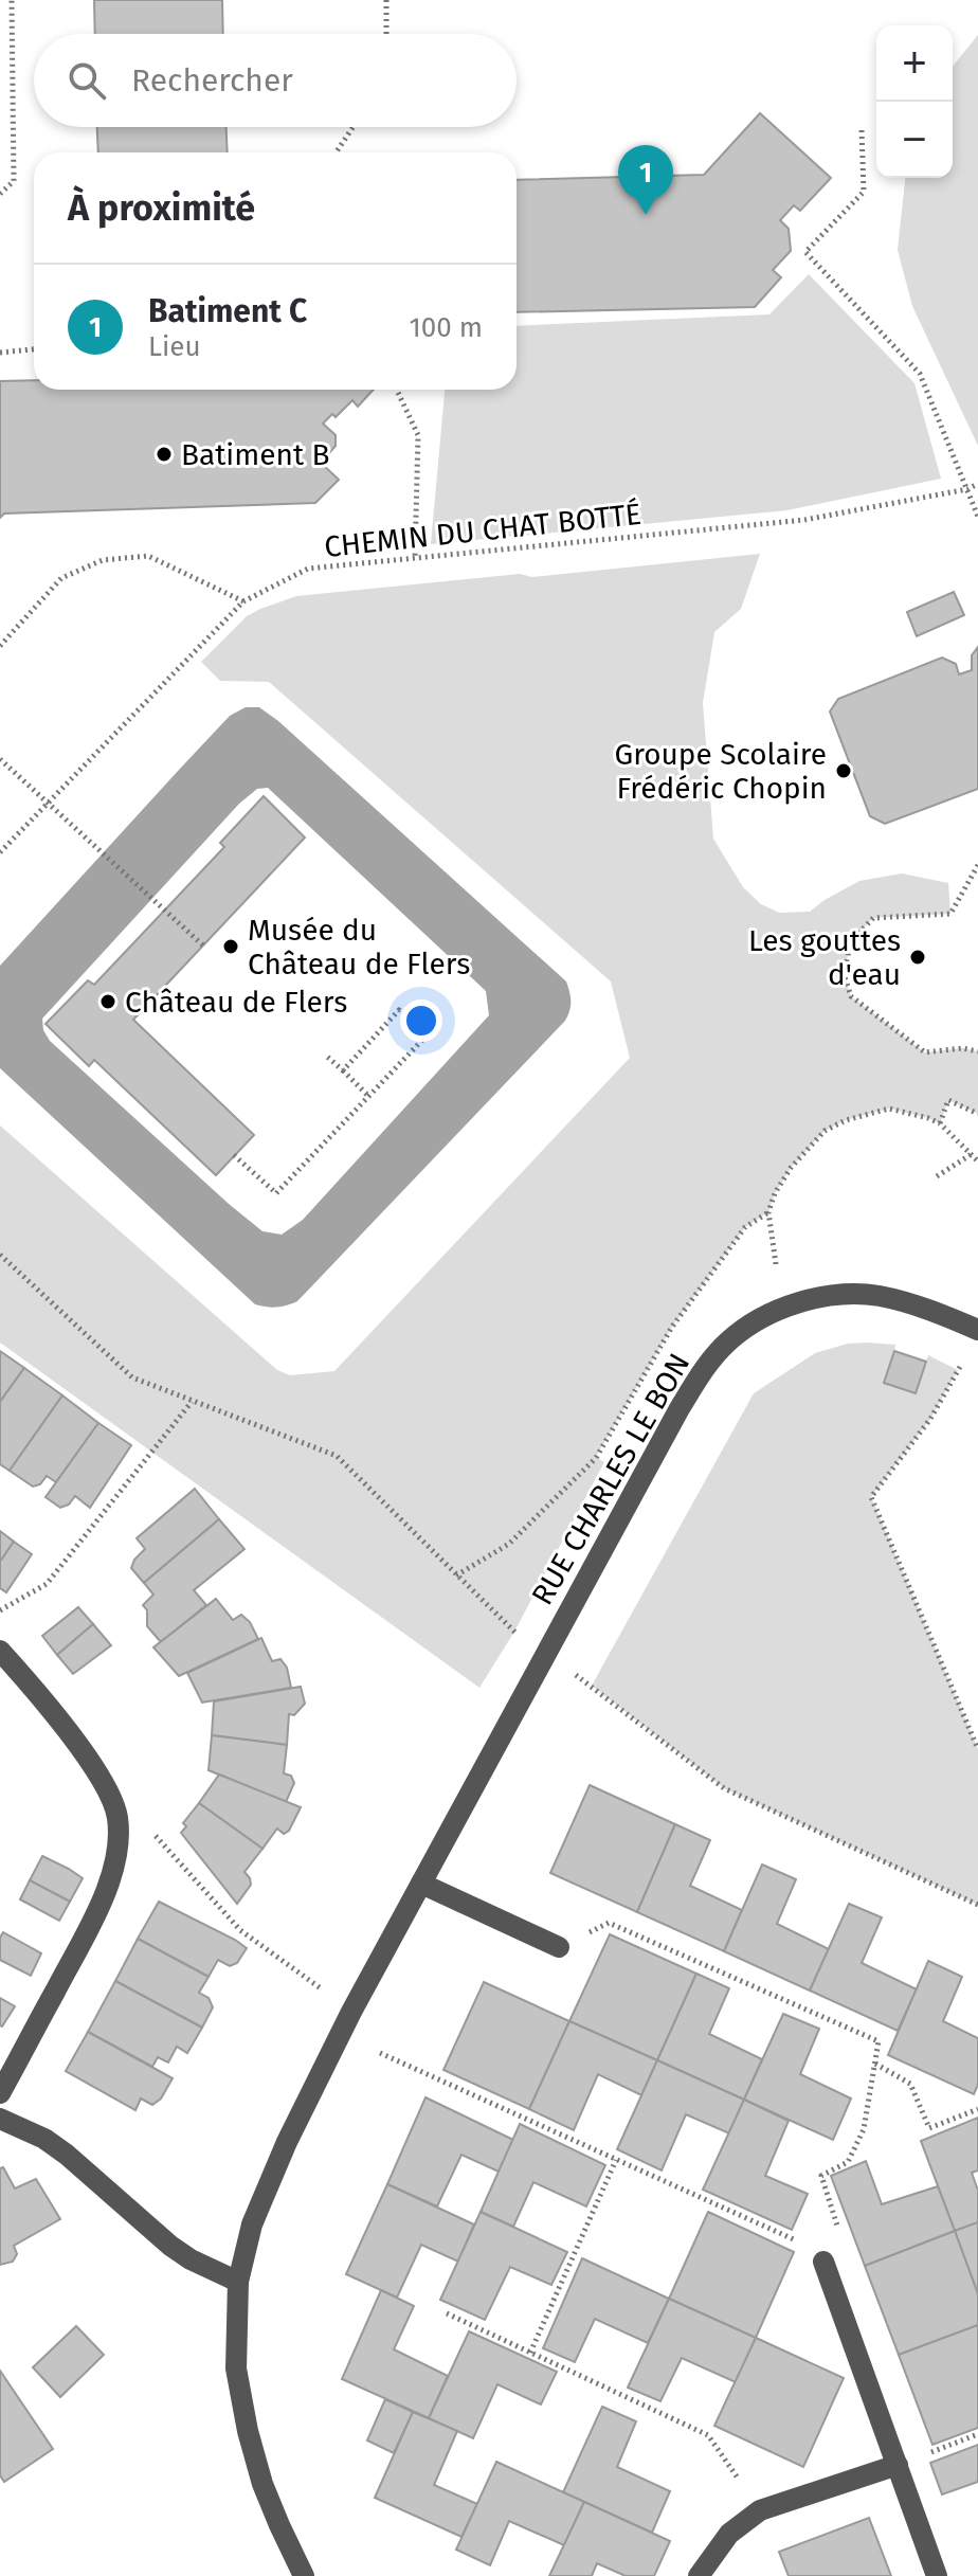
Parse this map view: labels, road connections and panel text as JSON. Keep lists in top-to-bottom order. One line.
{"streets":{"street":["RUE CHARLES LE BON"],"path":["CHEMIN DU CHAT BOTTÉ"]},"places":["Batiment B","Groupe Scolaire Frédéric Chopin","Musée du Château de Flers","Les gouttes d'eau","Château de Flers"],"page":{"map_buttons":["+","−"],"search":"Rechercher","pins":"1","heading":"À proximité","list":[{"mark":"1","name":"Batiment C","note":"Lieu","value":"100 m"}]}}
